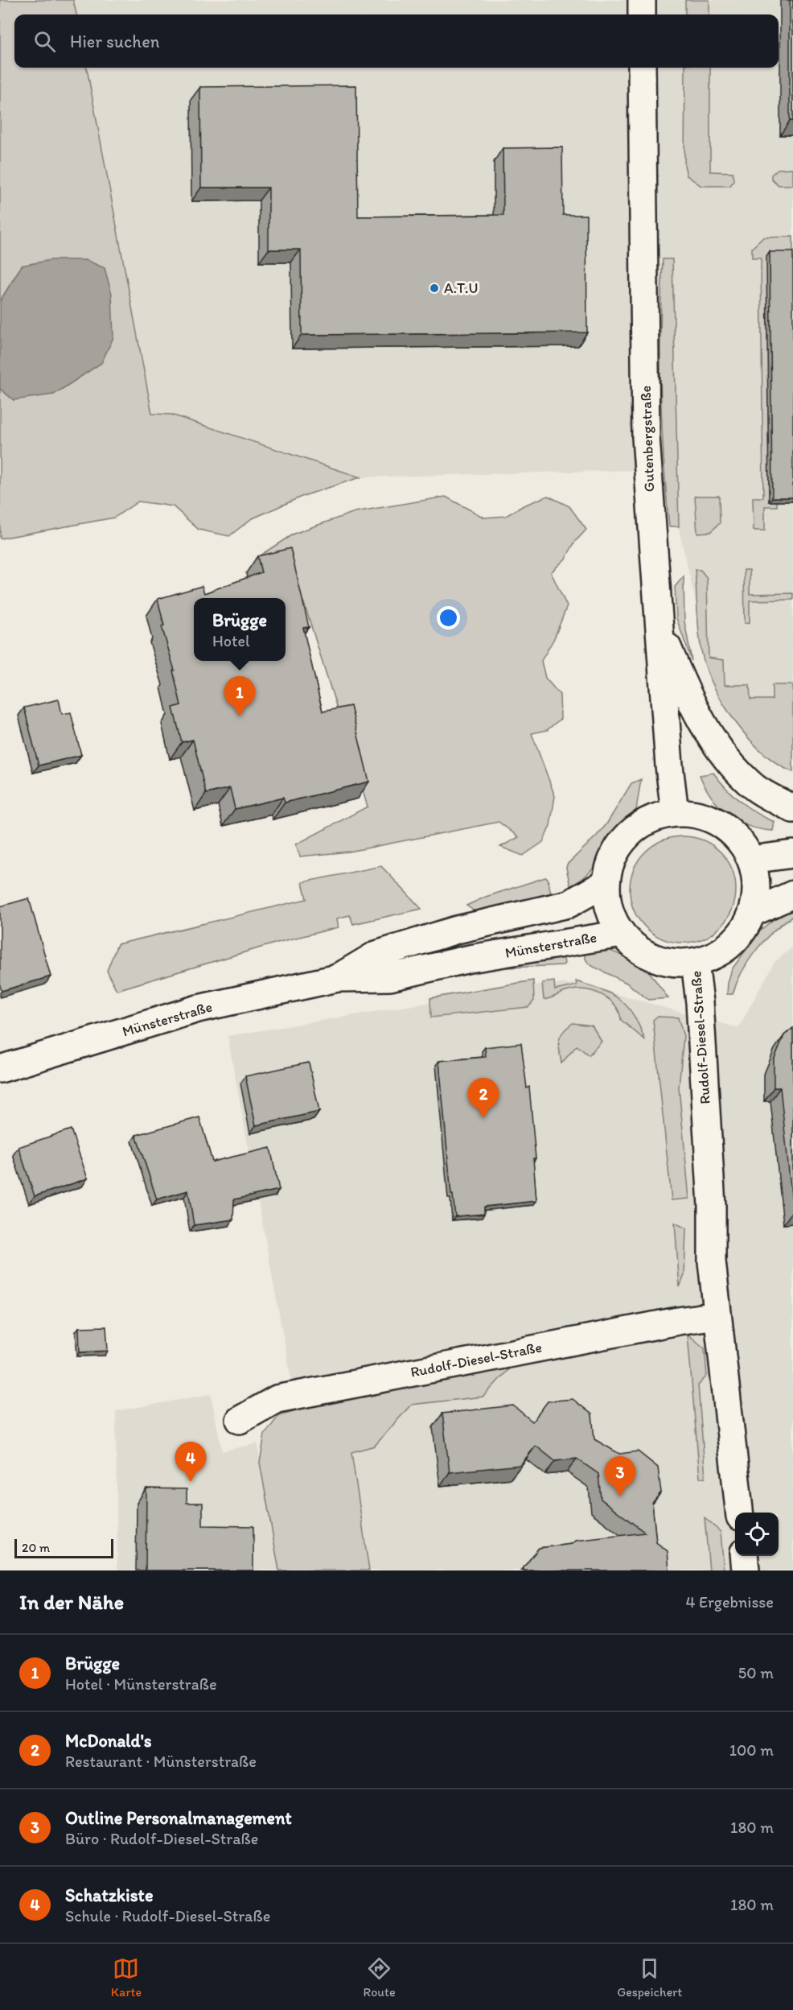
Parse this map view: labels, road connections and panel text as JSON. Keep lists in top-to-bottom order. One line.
{"streets":{"street":["Gutenbergstraße","Münsterstraße","Rudolf-Diesel-Straße"]},"crossings":[["Gutenbergstraße","Münsterstraße"],["Gutenbergstraße","Rudolf-Diesel-Straße"],["Münsterstraße","Rudolf-Diesel-Straße"]],"places":["A.T.U"],"scale_bar":"20 m","page":{"search":"Hier suchen","popup":["Brügge","Hotel"],"pins":["1","2","4","3"],"scale":"20 m","heading":["In der Nähe","4 Ergebnisse"],"list":[{"mark":"1","name":"Brügge","note":"Hotel · Münsterstraße","value":"50 m"},{"mark":"2","name":"McDonald's","note":"Restaurant · Münsterstraße","value":"100 m"},{"mark":"3","name":"Outline Personalmanagement","note":"Büro · Rudolf-Diesel-Straße","value":"180 m"},{"mark":"4","name":"Schatzkiste","note":"Schule · Rudolf-Diesel-Straße","value":"180 m"}],"nav":["Karte","Route","Gespeichert"]}}
